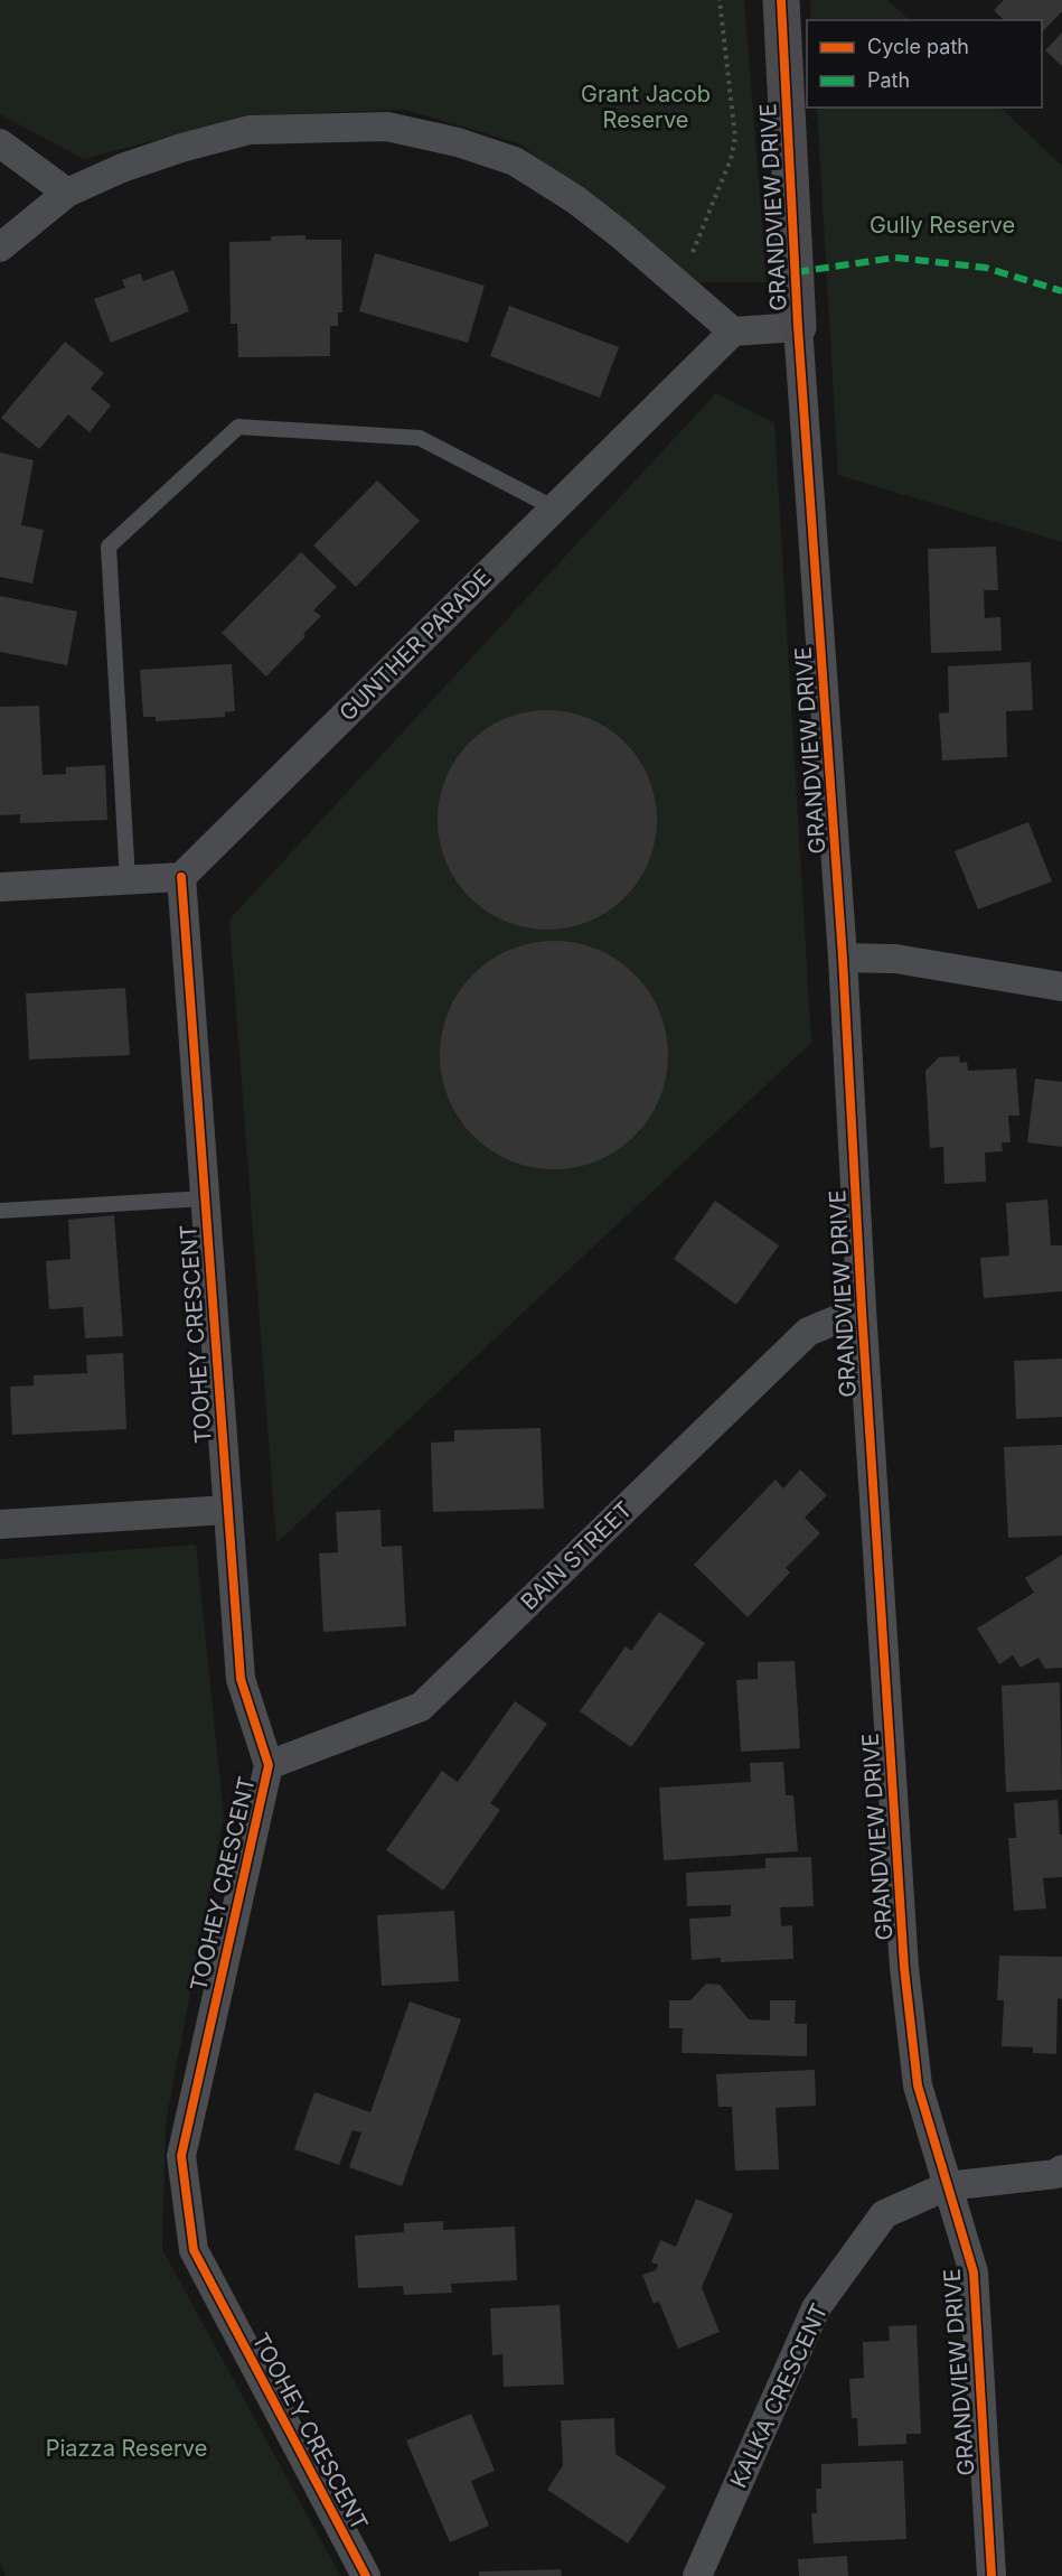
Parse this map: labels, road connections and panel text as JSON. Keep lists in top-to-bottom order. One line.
{"streets":{"street":["GRANDVIEW DRIVE","GUNTHER PARADE","TOOHEY CRESCENT","BAIN STREET","KALKA CRESCENT"]},"crossings":[["GRANDVIEW DRIVE","BAIN STREET"],["GRANDVIEW DRIVE","KALKA CRESCENT"],["GUNTHER PARADE","TOOHEY CRESCENT"],["TOOHEY CRESCENT","BAIN STREET"]],"parks":["Grant Jacob Reserve","Gully Reserve","Piazza Reserve"],"legend":["Cycle path","Path"]}
